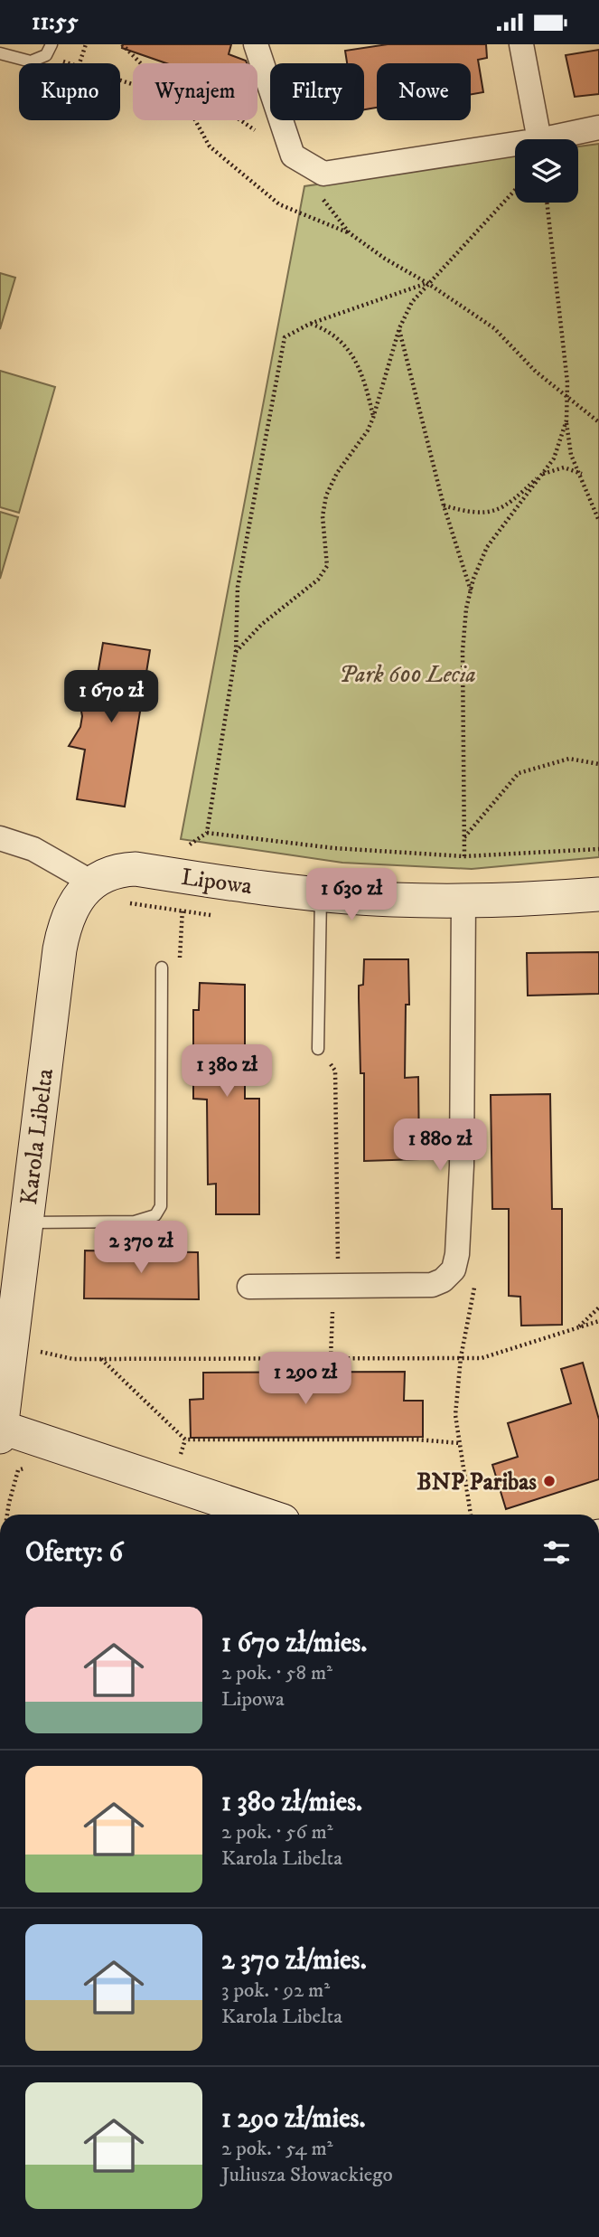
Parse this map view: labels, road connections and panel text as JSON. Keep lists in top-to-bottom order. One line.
{"streets":{"street":["Lipowa","Karola Libelta"]},"crossings":[["Lipowa","Karola Libelta"]],"parks":["Park 600 Lecia"],"places":["BNP Paribas"],"page":{"status":"11:55","chip":["Kupno","Wynajem","Filtry","Nowe"],"price":["1 670 zł","1 630 zł","1 380 zł","1 880 zł","2 370 zł","1 290 zł"],"heading":"Oferty: 6","list":[{"name":"1 670 zł/mies.","note":"2 pok. · 58 m² · Lipowa"},{"name":"1 380 zł/mies.","note":"2 pok. · 56 m² · Karola Libelta"},{"name":"2 370 zł/mies.","note":"3 pok. · 92 m² · Karola Libelta"},{"name":"1 290 zł/mies.","note":"2 pok. · 54 m² · Juliusza Słowackiego"}]}}
